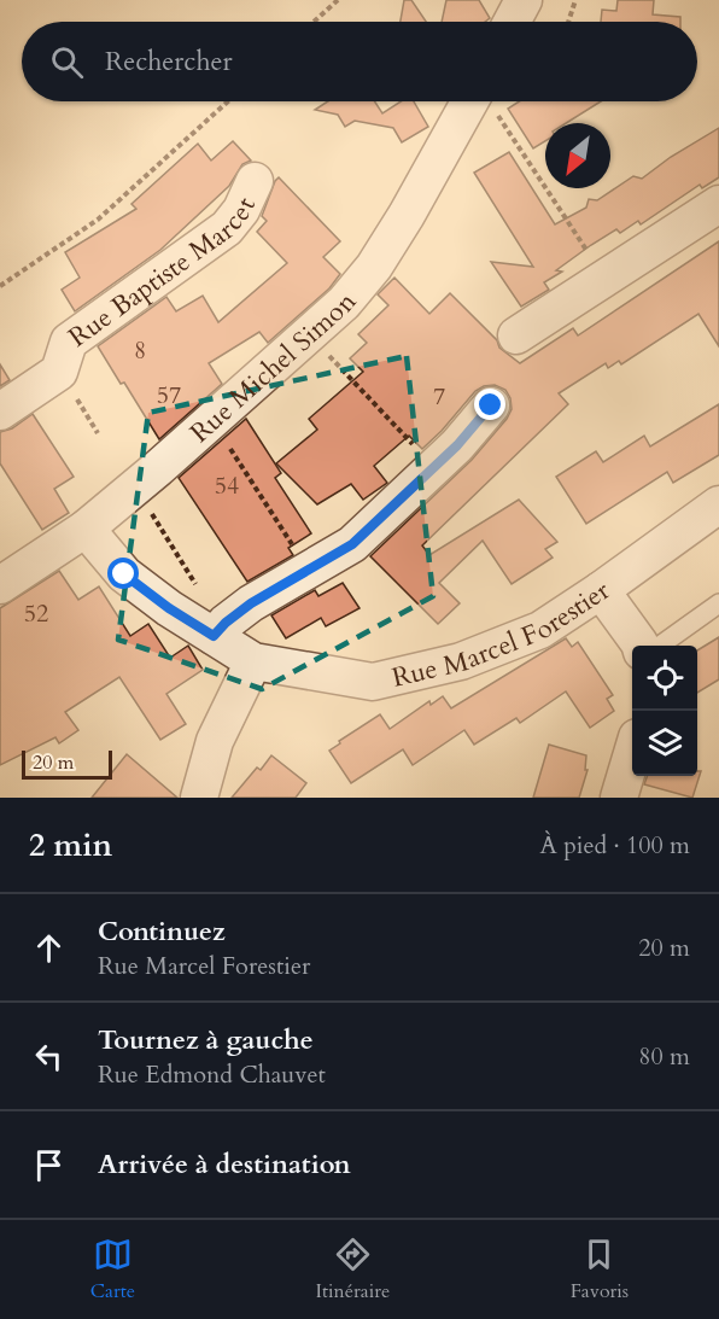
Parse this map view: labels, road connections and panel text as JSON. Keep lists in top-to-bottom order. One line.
{"streets":{"street":["Rue Baptiste Marcet","Rue Michel Simon","Rue Marcel Forestier"]},"crossings":[["Rue Michel Simon","Rue Marcel Forestier"]],"house_numbers":["8","57","7","54","52"],"scale_bar":"20 m","north":"bottom left","page":{"search":"Rechercher","scale":"20 m","heading":["2 min","À pied · 100 m"],"list":[["Continuez","Rue Marcel Forestier","20 m"],["Tournez à gauche","Rue Edmond Chauvet","80 m"],"Arrivée à destination"],"nav":["Carte","Itinéraire","Favoris"]}}
